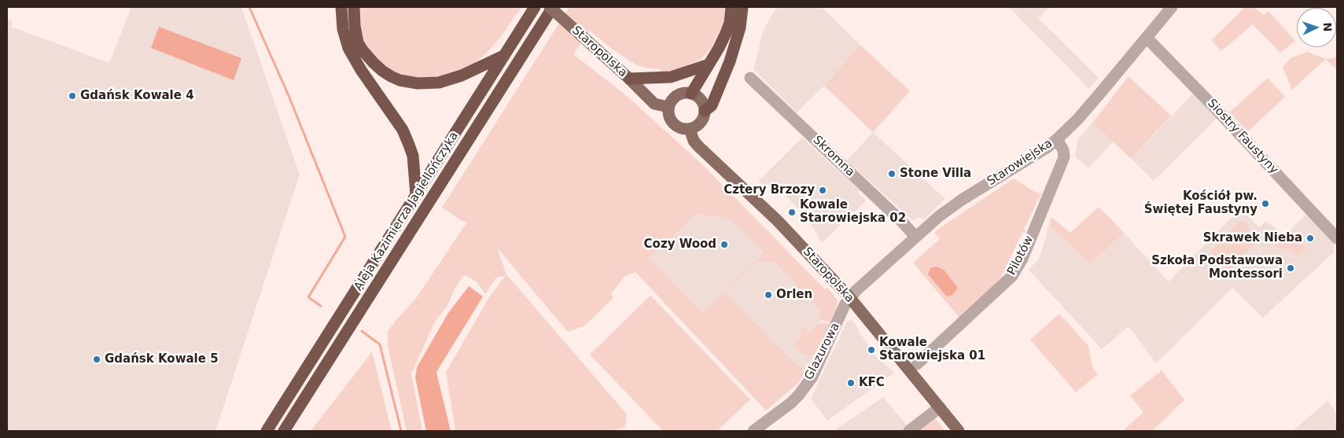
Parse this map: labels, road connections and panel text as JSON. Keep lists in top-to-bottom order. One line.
{"streets":{"highway":["Aleja Kazimierza Jagiellończyka"],"main road":["Staropolska"],"street":["Siostry Faustyny","Skromna","Starowiejska","Pilotów","Glazurowa"]},"crossings":[["Staropolska","Starowiejska"],["Staropolska","Aleja Kazimierza Jagiellończyka"],["Staropolska","Glazurowa"],["Siostry Faustyny","Starowiejska"],["Skromna","Starowiejska"],["Starowiejska","Pilotów"],["Starowiejska","Glazurowa"]],"places":["Gdańsk Kowale 4","Stone Villa","Cztery Brzozy","Kościół pw. Świętej Faustyny","Kowale Starowiejska 02","Skrawek Nieba","Cozy Wood","Szkoła Podstawowa Montessori","Orlen","Kowale Starowiejska 01","Gdańsk Kowale 5","KFC"],"north":"right"}
